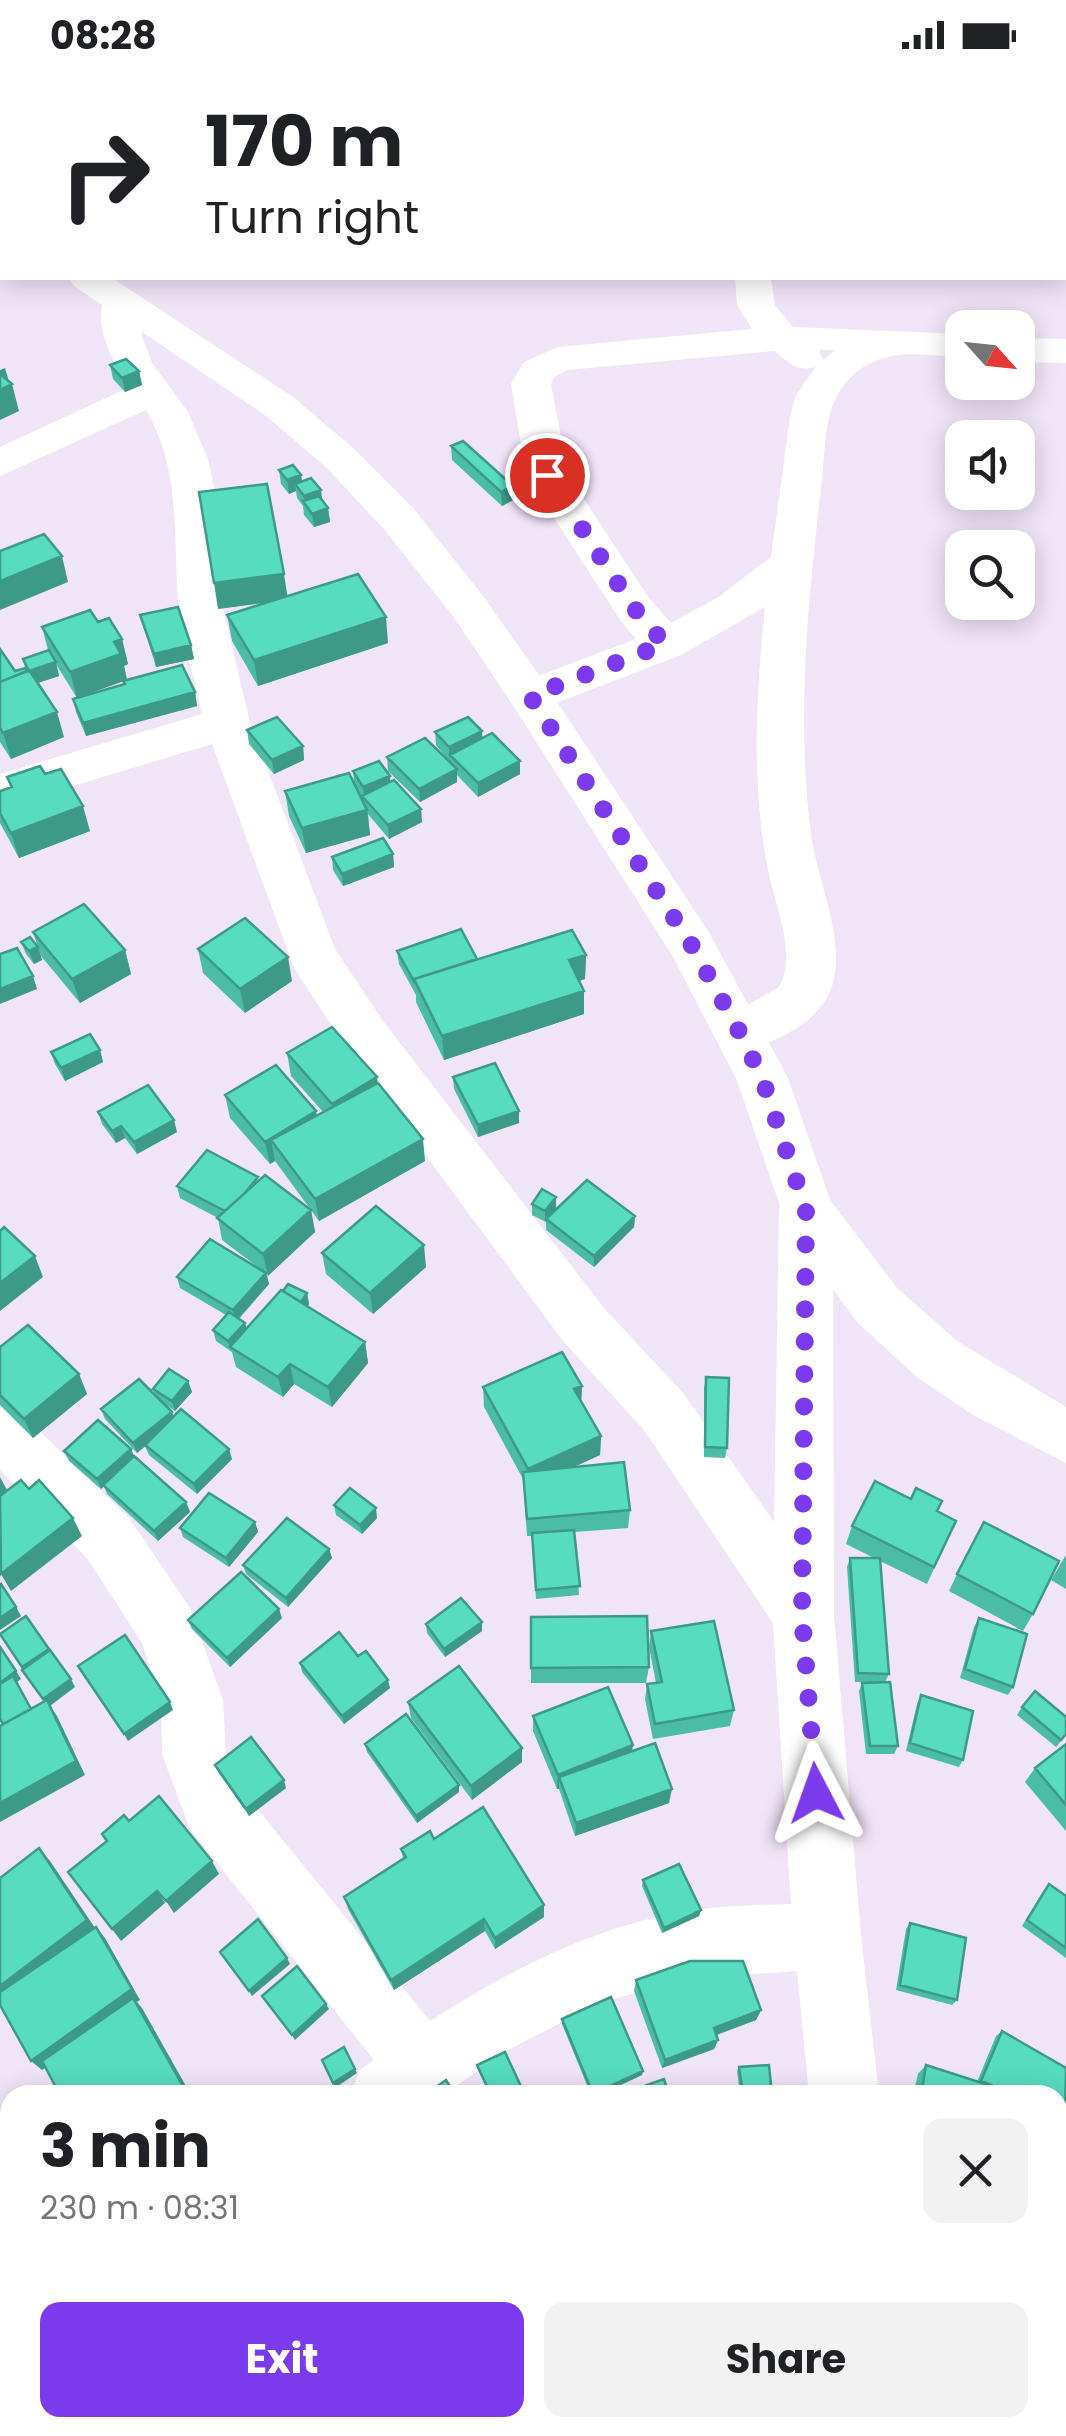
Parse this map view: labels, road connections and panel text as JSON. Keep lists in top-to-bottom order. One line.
{"north":"bottom right","page":{"status":"08:28","turn":["170 m","Turn right"],"heading":["3 min","230 m · 08:31"],"buttons":["Exit","Share"]}}
